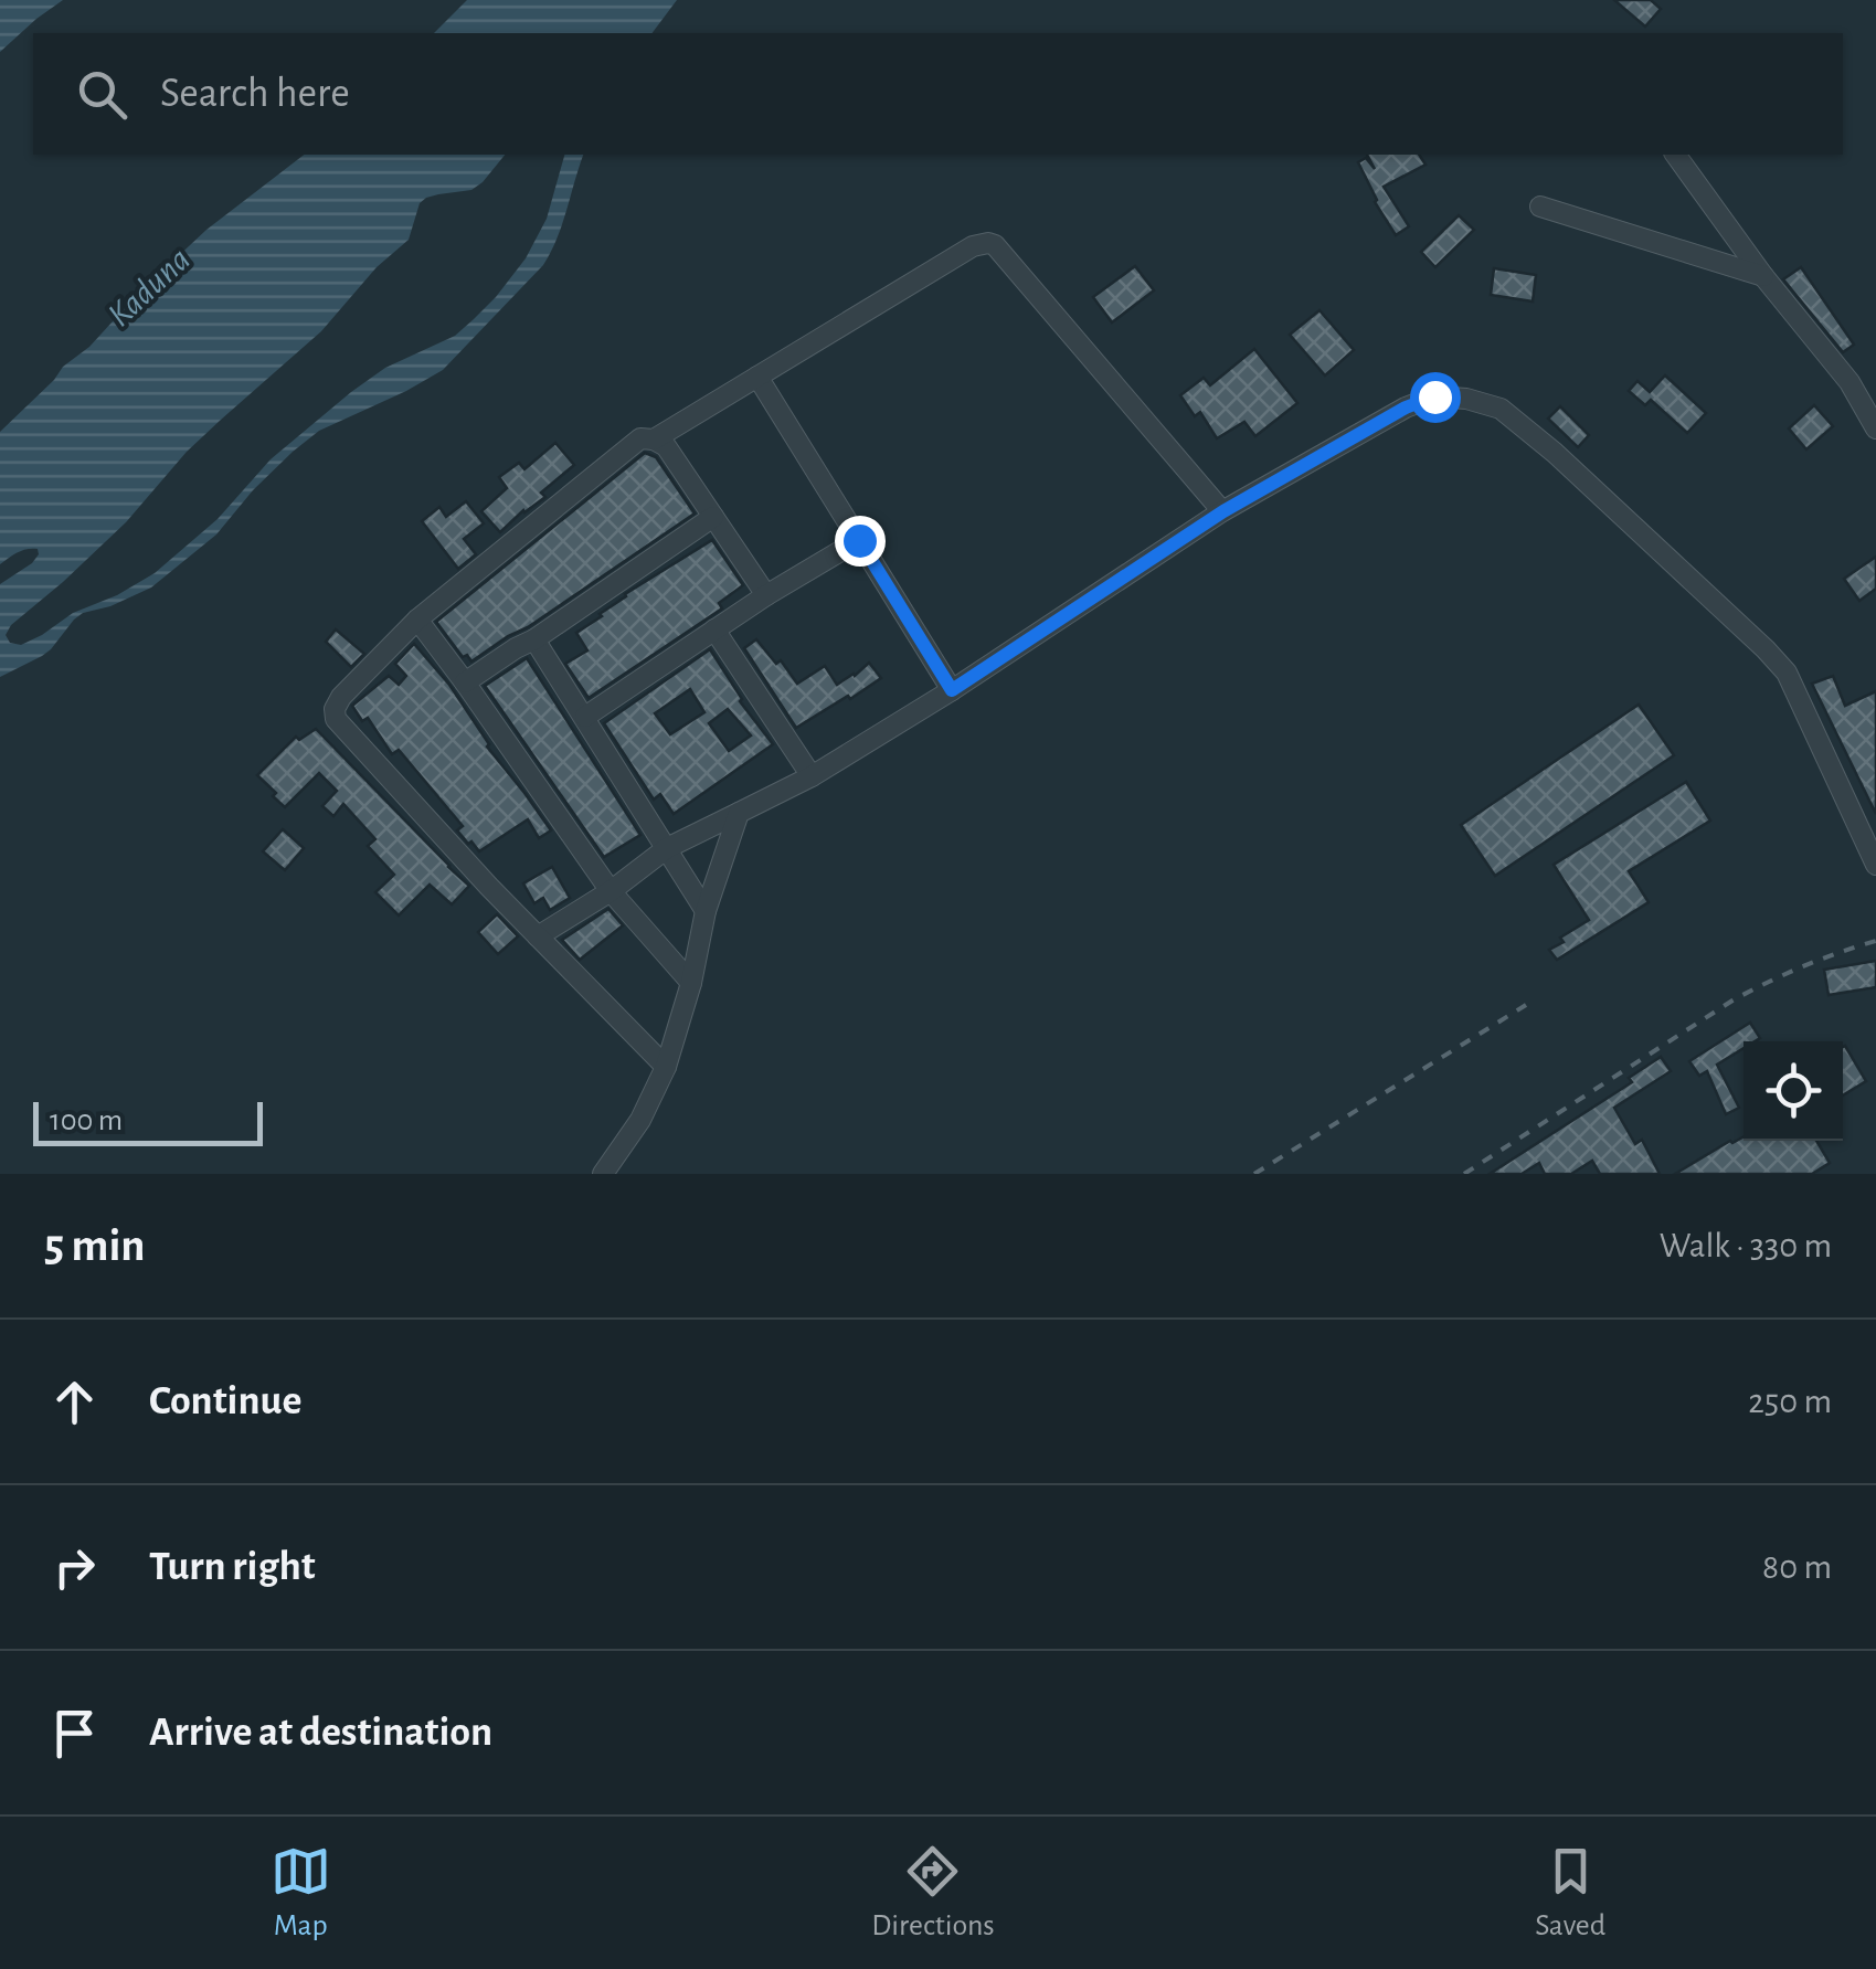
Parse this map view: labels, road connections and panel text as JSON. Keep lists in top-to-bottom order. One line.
{"water":["Kaduna"],"scale_bar":"100 m","page":{"search":"Search here","scale":"100 m","heading":["5 min","Walk · 330 m"],"list":[["Continue","250 m"],["Turn right","80 m"],"Arrive at destination"],"nav":["Map","Directions","Saved"]}}
